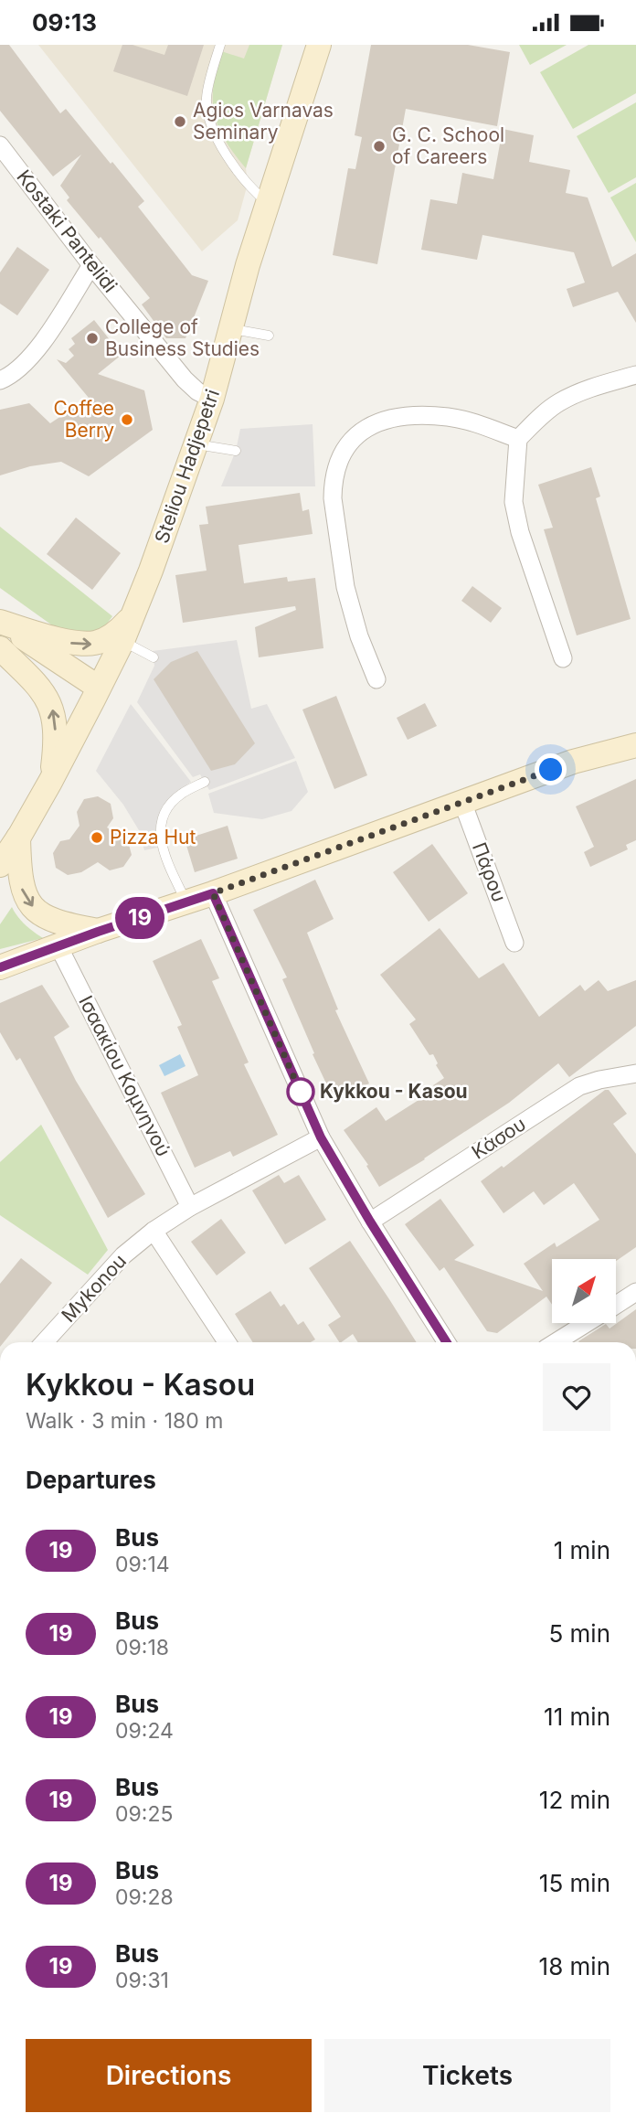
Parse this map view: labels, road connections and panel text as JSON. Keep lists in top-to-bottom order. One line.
{"streets":{"main road":["Steliou Hadjepetri"],"street":["Kostaki Pantelidi","Πάρου","Ισαακίου Κομνηνού","Κάσου","Mykonou"]},"crossings":[["Kostaki Pantelidi","Steliou Hadjepetri"]],"places":["Agios Varnavas Seminary","G. C. School of Careers","College of Business Studies","Coffee Berry","Pizza Hut","Kykkou - Kasou"],"lines":["bus line 19"],"north":"top right","page":{"status":"09:13","on_map":"19","heading":[["Kykkou - Kasou","Walk · 3 min · 180 m"],"Departures"],"list":[{"mark":"19","name":"Bus","note":"09:14","value":"1 min"},{"mark":"19","name":"Bus","note":"09:18","value":"5 min"},{"mark":"19","name":"Bus","note":"09:24","value":"11 min"},{"mark":"19","name":"Bus","note":"09:25","value":"12 min"},{"mark":"19","name":"Bus","note":"09:28","value":"15 min"},{"mark":"19","name":"Bus","note":"09:31","value":"18 min"}],"buttons":["Directions","Tickets"]}}
